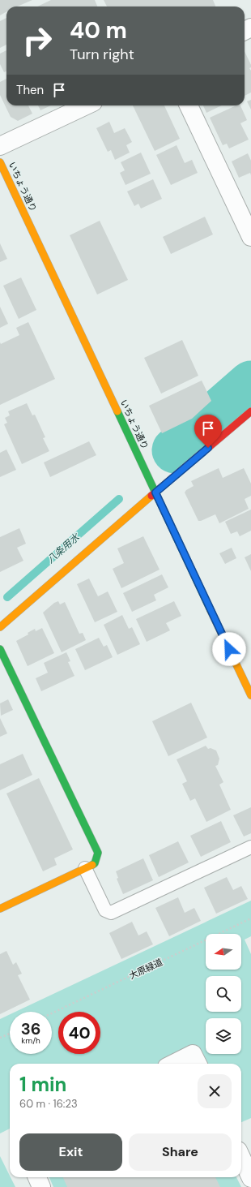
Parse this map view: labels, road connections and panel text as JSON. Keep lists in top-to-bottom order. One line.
{"streets":{"street":["いちょう通り"],"path":["大原緑道"]},"water":["八条用水"],"north":"left","page":{"turn":["40 m","Turn right"],"then":"Then","speed":"36 km/h","limit":"40","heading":["1 min","60 m · 16:23"],"buttons":["Exit","Share"]}}
